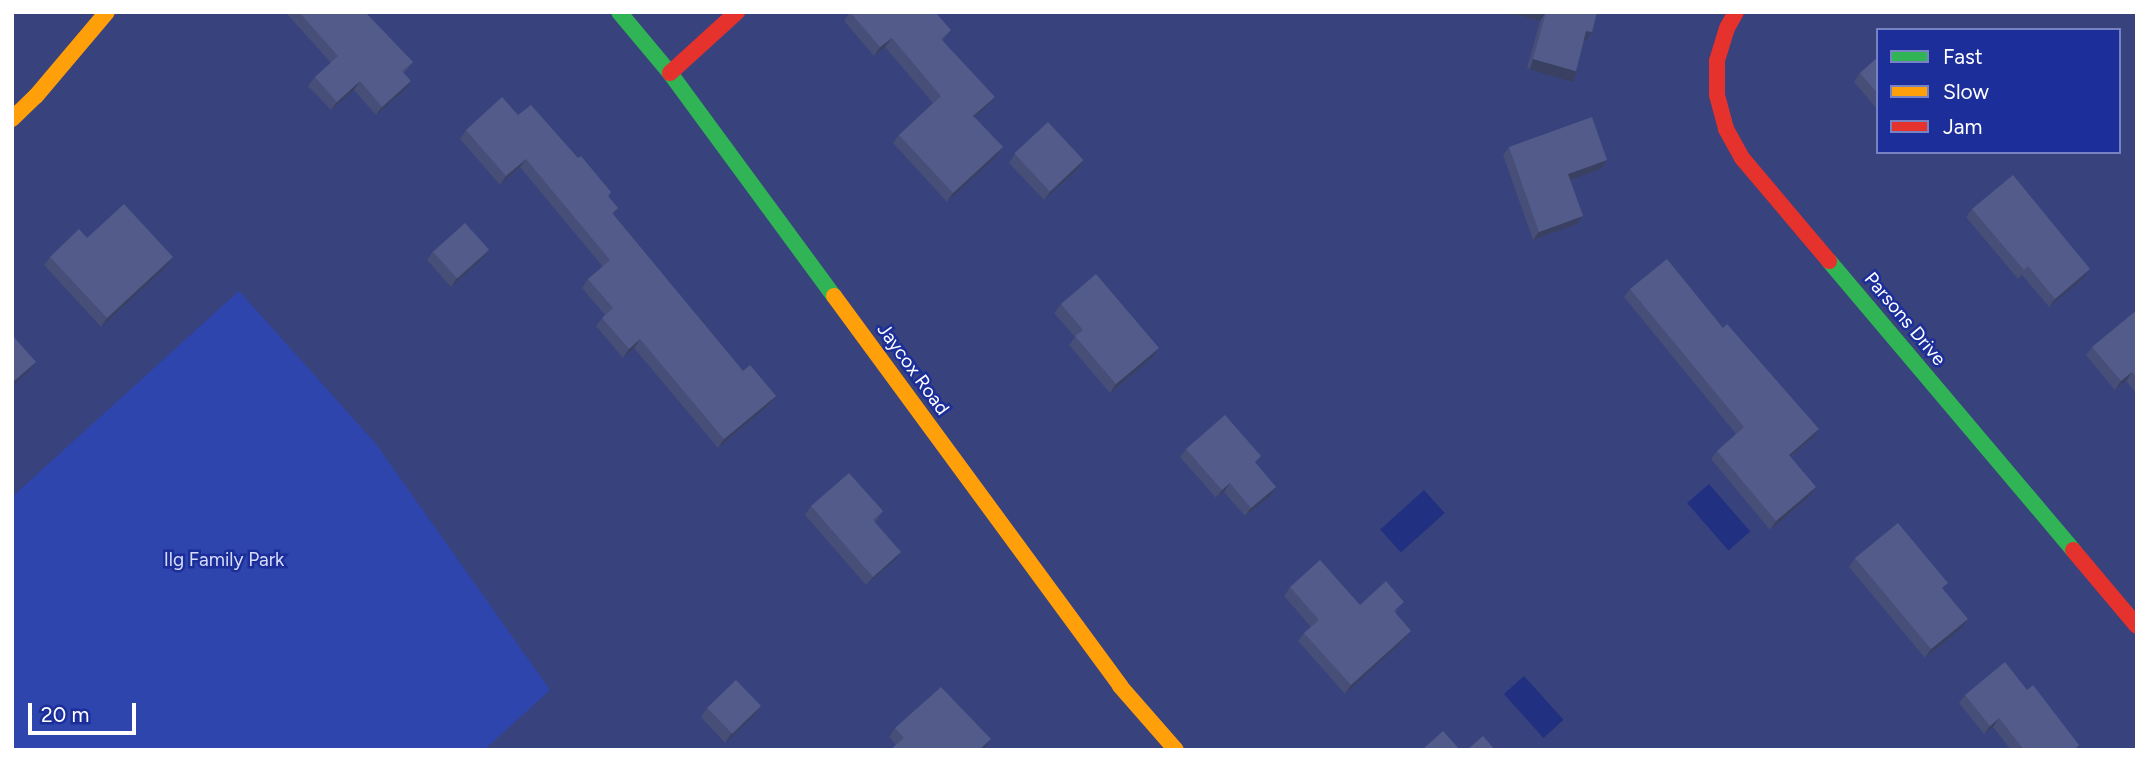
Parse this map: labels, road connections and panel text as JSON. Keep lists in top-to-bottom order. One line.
{"streets":{"street":["Parsons Drive","Jaycox Road"]},"parks":["Ilg Family Park"],"legend":["Fast","Slow","Jam"],"scale_bar":"20 m"}
